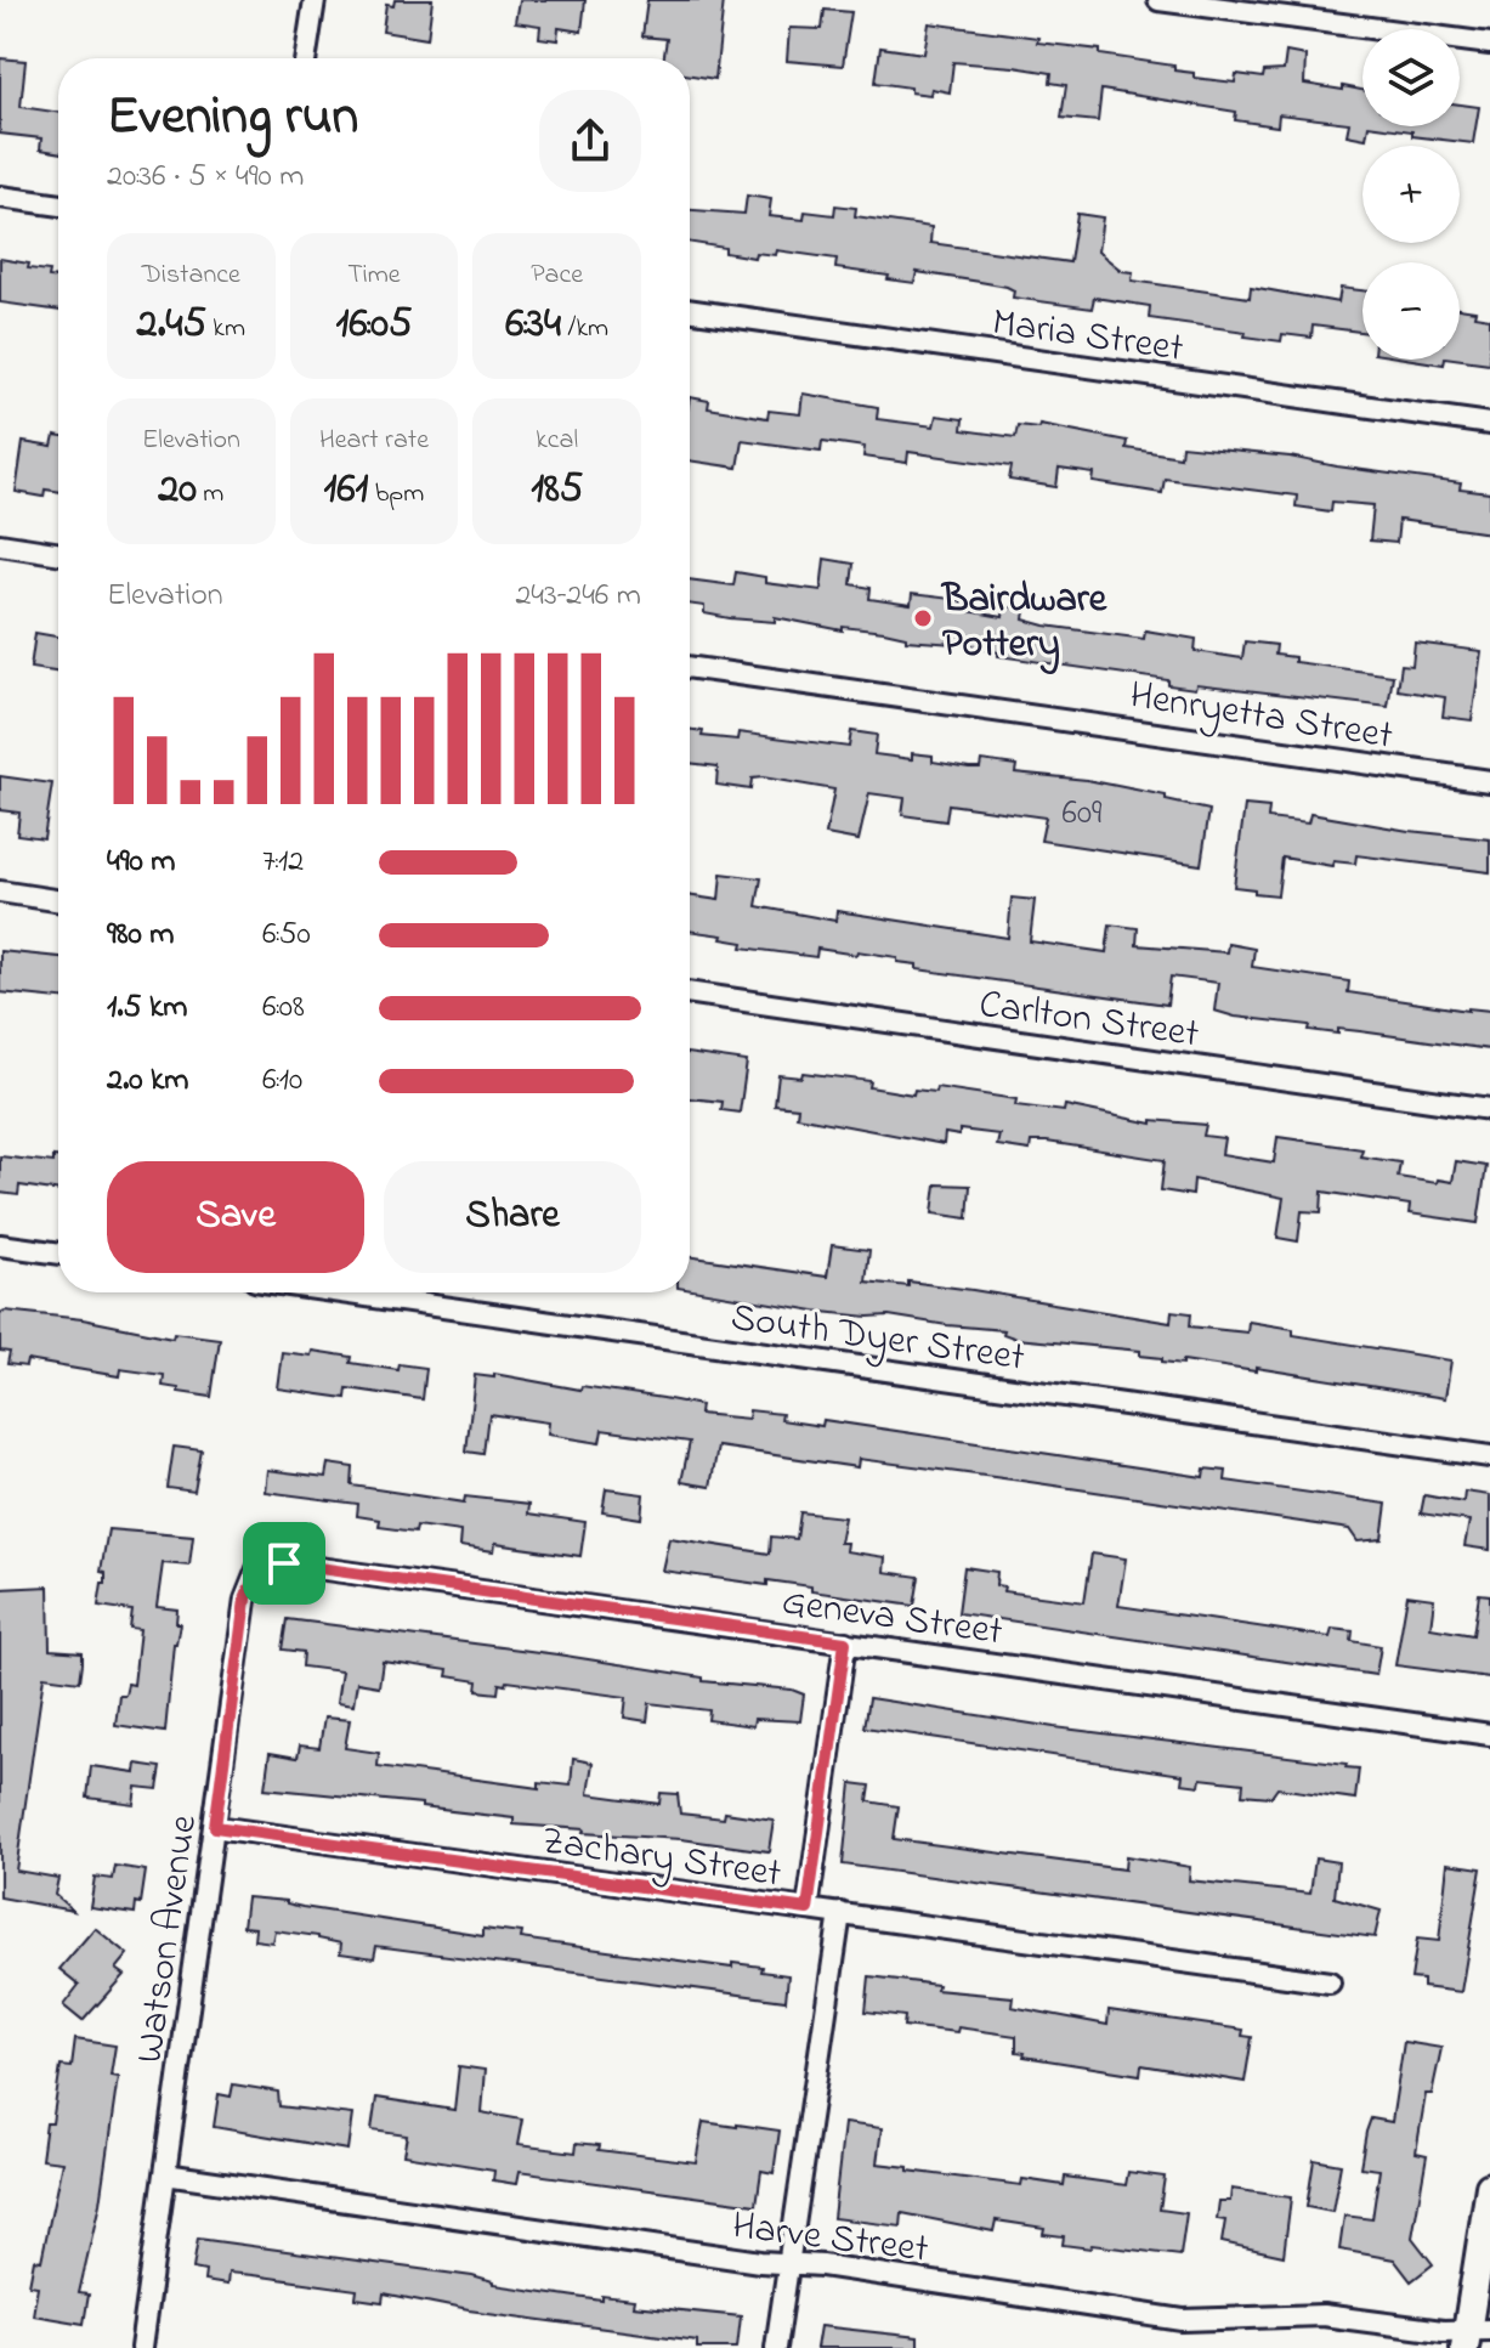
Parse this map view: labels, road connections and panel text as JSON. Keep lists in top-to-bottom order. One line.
{"streets":{"street":["Maria Street","Henryetta Street","Carlton Street","South Dyer Street","Geneva Street","Zachary Street","Watson Avenue","Harve Street"]},"crossings":[["Geneva Street","Watson Avenue"],["Zachary Street","Watson Avenue"],["Watson Avenue","Harve Street"]],"places":["Bairdware Pottery"],"house_numbers":["609"],"page":{"map_buttons":["+","−"],"heading":["Evening run","20:36 · 5 × 490 m"],"stats":[["Distance","2.45 km"],["Time","16:05"],["Pace","6:34 /km"],["Elevation","20 m"],["Heart rate","161 bpm"],["kcal","185"]],"chart":["Elevation","243–246 m"],"list":[{"name":"490 m","note":"7:12"},{"name":"980 m","note":"6:50"},{"name":"1.5 km","note":"6:08"},{"name":"2.0 km","note":"6:10"}],"buttons":["Save","Share"]}}
